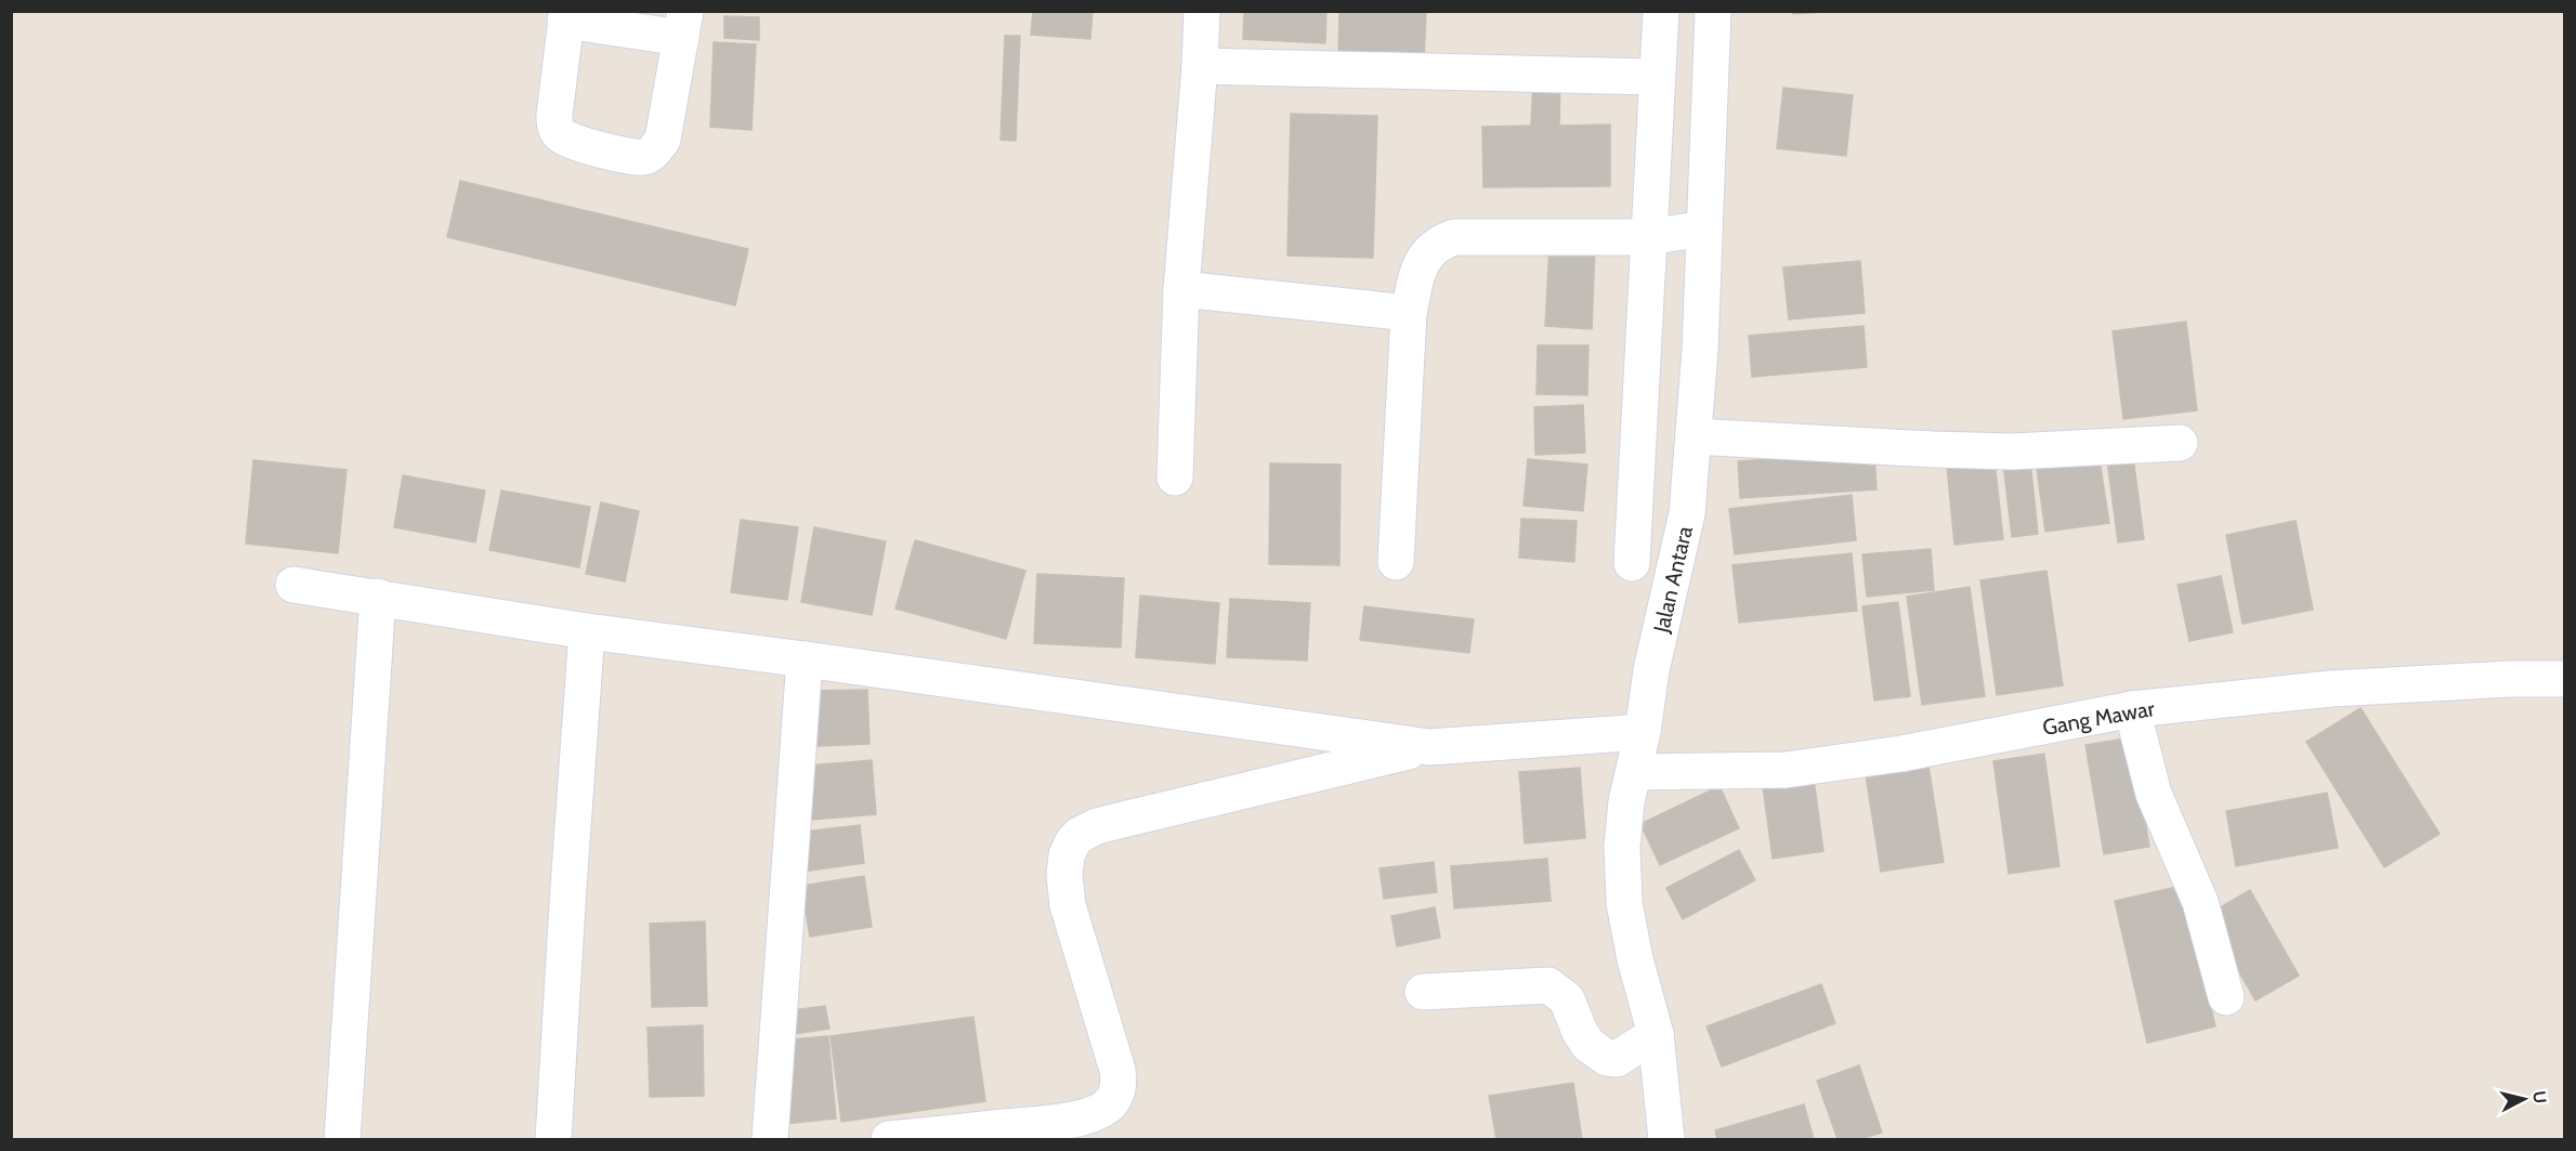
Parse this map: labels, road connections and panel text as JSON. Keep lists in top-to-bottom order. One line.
{"streets":{"street":["Jalan Antara","Gang Mawar"]},"crossings":[["Jalan Antara","Gang Mawar"]],"north":"right"}
